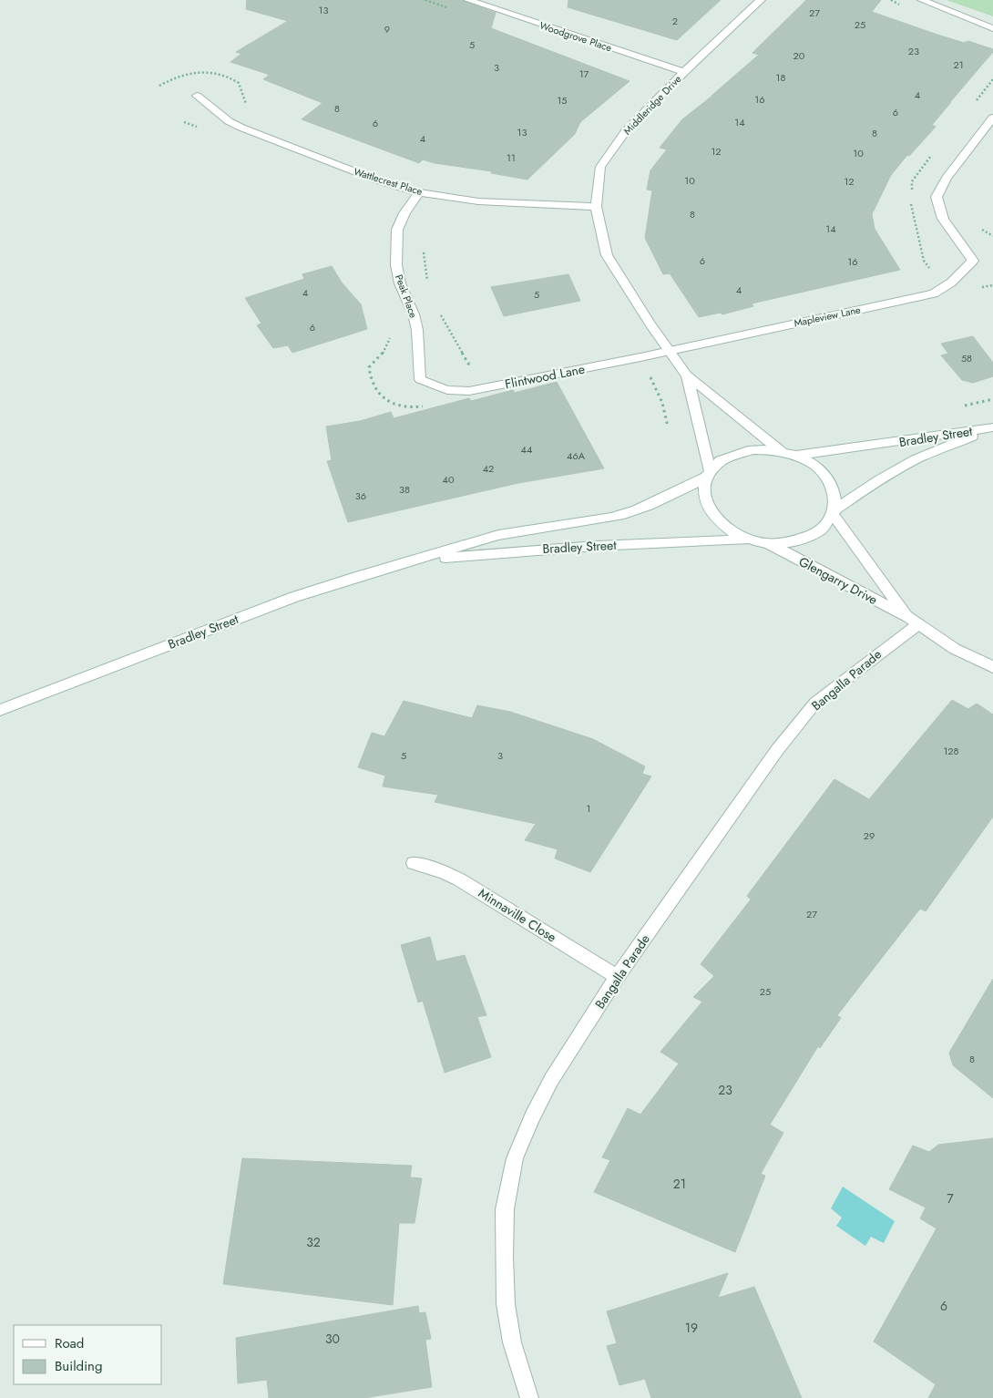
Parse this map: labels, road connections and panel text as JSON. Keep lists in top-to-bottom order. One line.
{"streets":{"street":["Woodgrove Place","Middleridge Drive","Wattlecrest Place","Peak Place","Mapleview Lane","Flintwood Lane","Bradley Street","Glengarry Drive","Bangalla Parade","Minnaville Close"]},"crossings":[["Woodgrove Place","Middleridge Drive"],["Middleridge Drive","Wattlecrest Place"],["Middleridge Drive","Mapleview Lane"],["Middleridge Drive","Flintwood Lane"],["Middleridge Drive","Bradley Street"],["Middleridge Drive","Glengarry Drive"],["Wattlecrest Place","Peak Place"],["Peak Place","Flintwood Lane"],["Mapleview Lane","Flintwood Lane"],["Bradley Street","Glengarry Drive"],["Glengarry Drive","Bangalla Parade"],["Bangalla Parade","Minnaville Close"]],"house_numbers":["13","27","2","25","9","5","23","20","21","3","17","18","4","16","15","8","6","14","6","13","8","4","12","10","11","10","12","8","14","6","16","4","4","5","6","58","44","46A","42","40","38","36","128","5","3","1","29","27","25","8","23","21","7","32","6","19","30"],"legend":["Road","Building"]}
